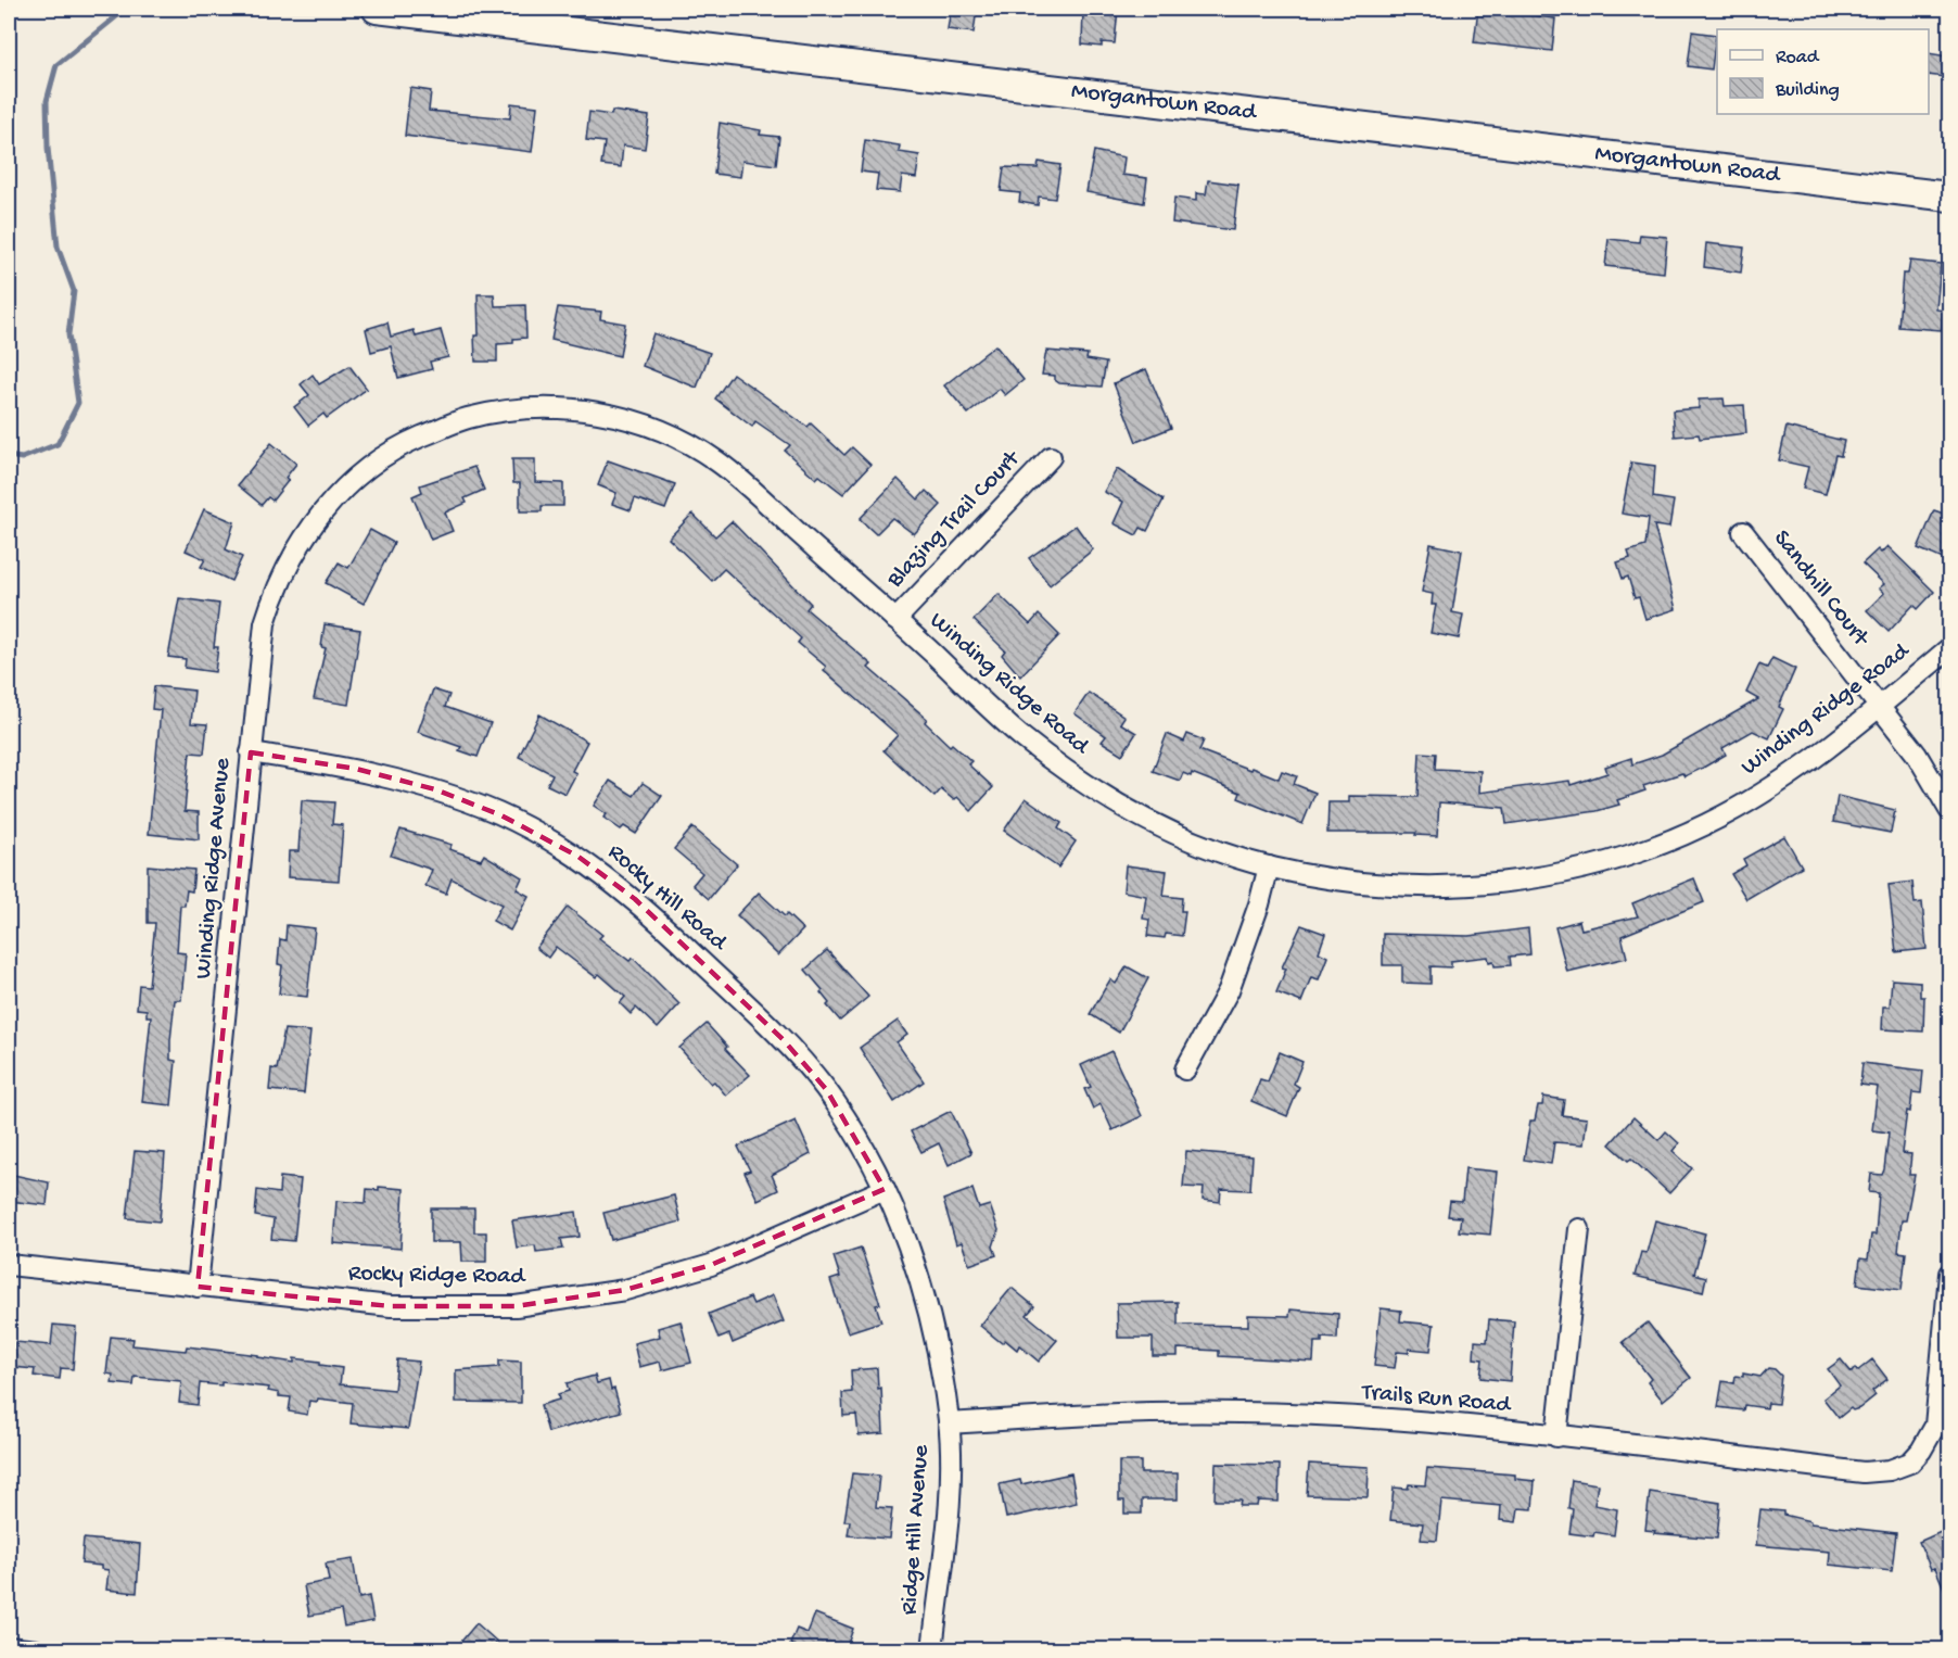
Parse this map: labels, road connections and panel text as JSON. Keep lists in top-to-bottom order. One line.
{"streets":{"main road":["Morgantown Road"],"street":["Blazing Trail Court","Sandhill Court","Winding Ridge Road","Winding Ridge Avenue","Rocky Hill Road","Rocky Ridge Road","Trails Run Road","Ridge Hill Avenue"]},"crossings":[["Blazing Trail Court","Winding Ridge Road"],["Sandhill Court","Winding Ridge Road"],["Winding Ridge Road","Winding Ridge Avenue"],["Winding Ridge Avenue","Rocky Hill Road"],["Winding Ridge Avenue","Rocky Ridge Road"],["Rocky Hill Road","Rocky Ridge Road"],["Rocky Hill Road","Ridge Hill Avenue"],["Rocky Ridge Road","Ridge Hill Avenue"],["Trails Run Road","Ridge Hill Avenue"]],"legend":["Road","Building"]}
